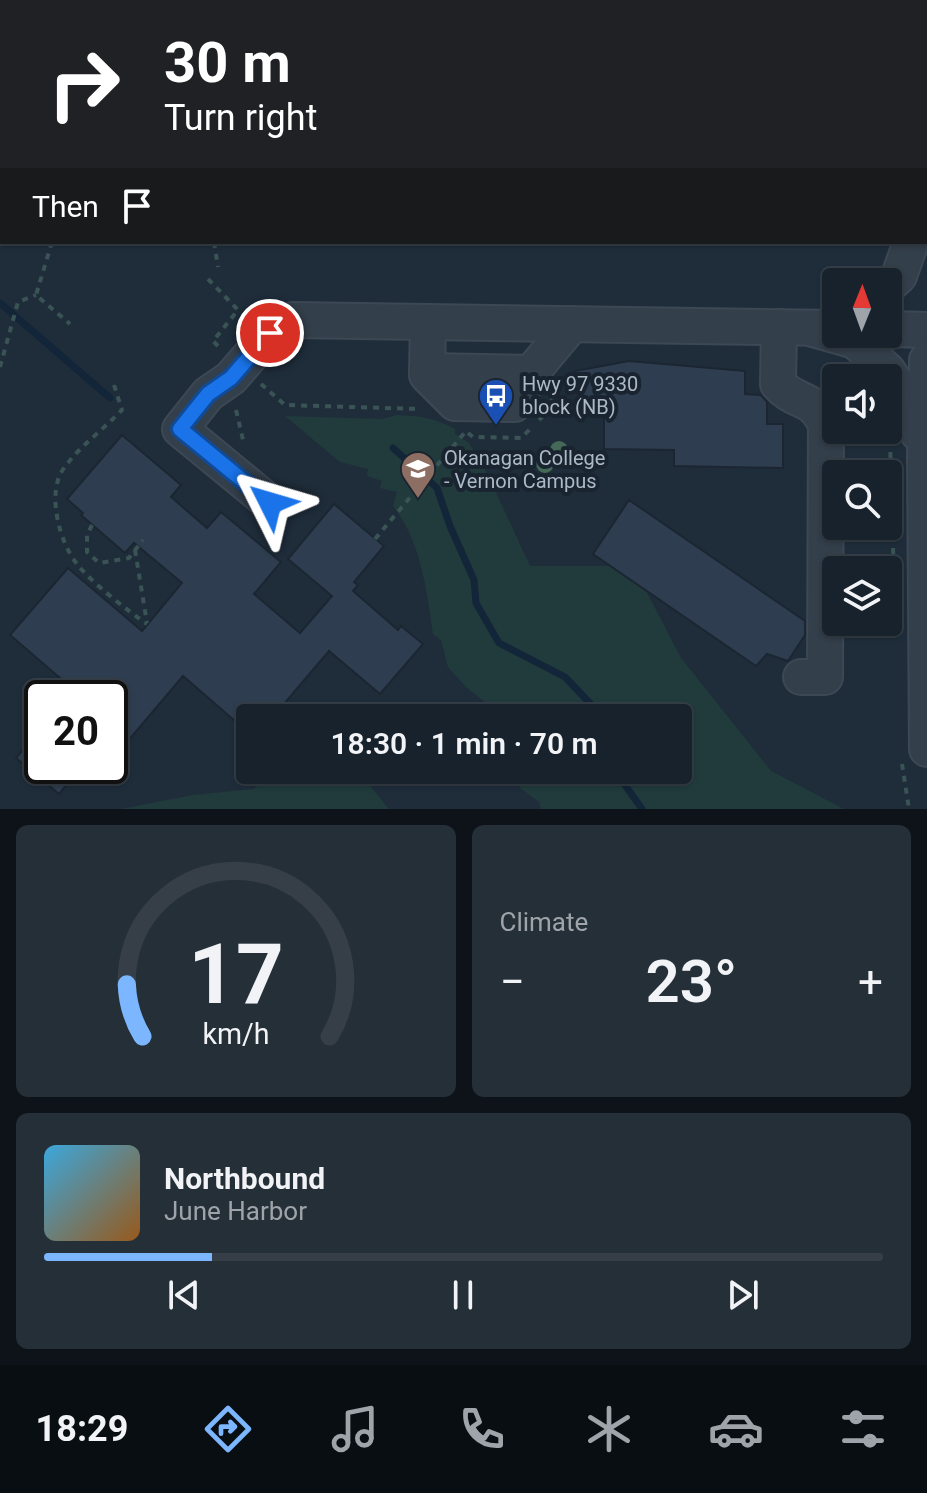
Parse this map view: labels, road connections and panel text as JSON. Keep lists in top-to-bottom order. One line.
{"places":{"bus stop":["Hwy 97 9330 block (NB)"],"school or university":["Okanagan College - Vernon Campus"]},"north":"top","page":{"turn":["30 m","Turn right"],"then":"Then","limit":"20","trip":"18:30 · 1 min · 70 m","tile":"Climate","heat":["−","23°","+"],"song":["Northbound","June Harbor"],"tabs":"18:29","gauge":["17","km/h"]}}
